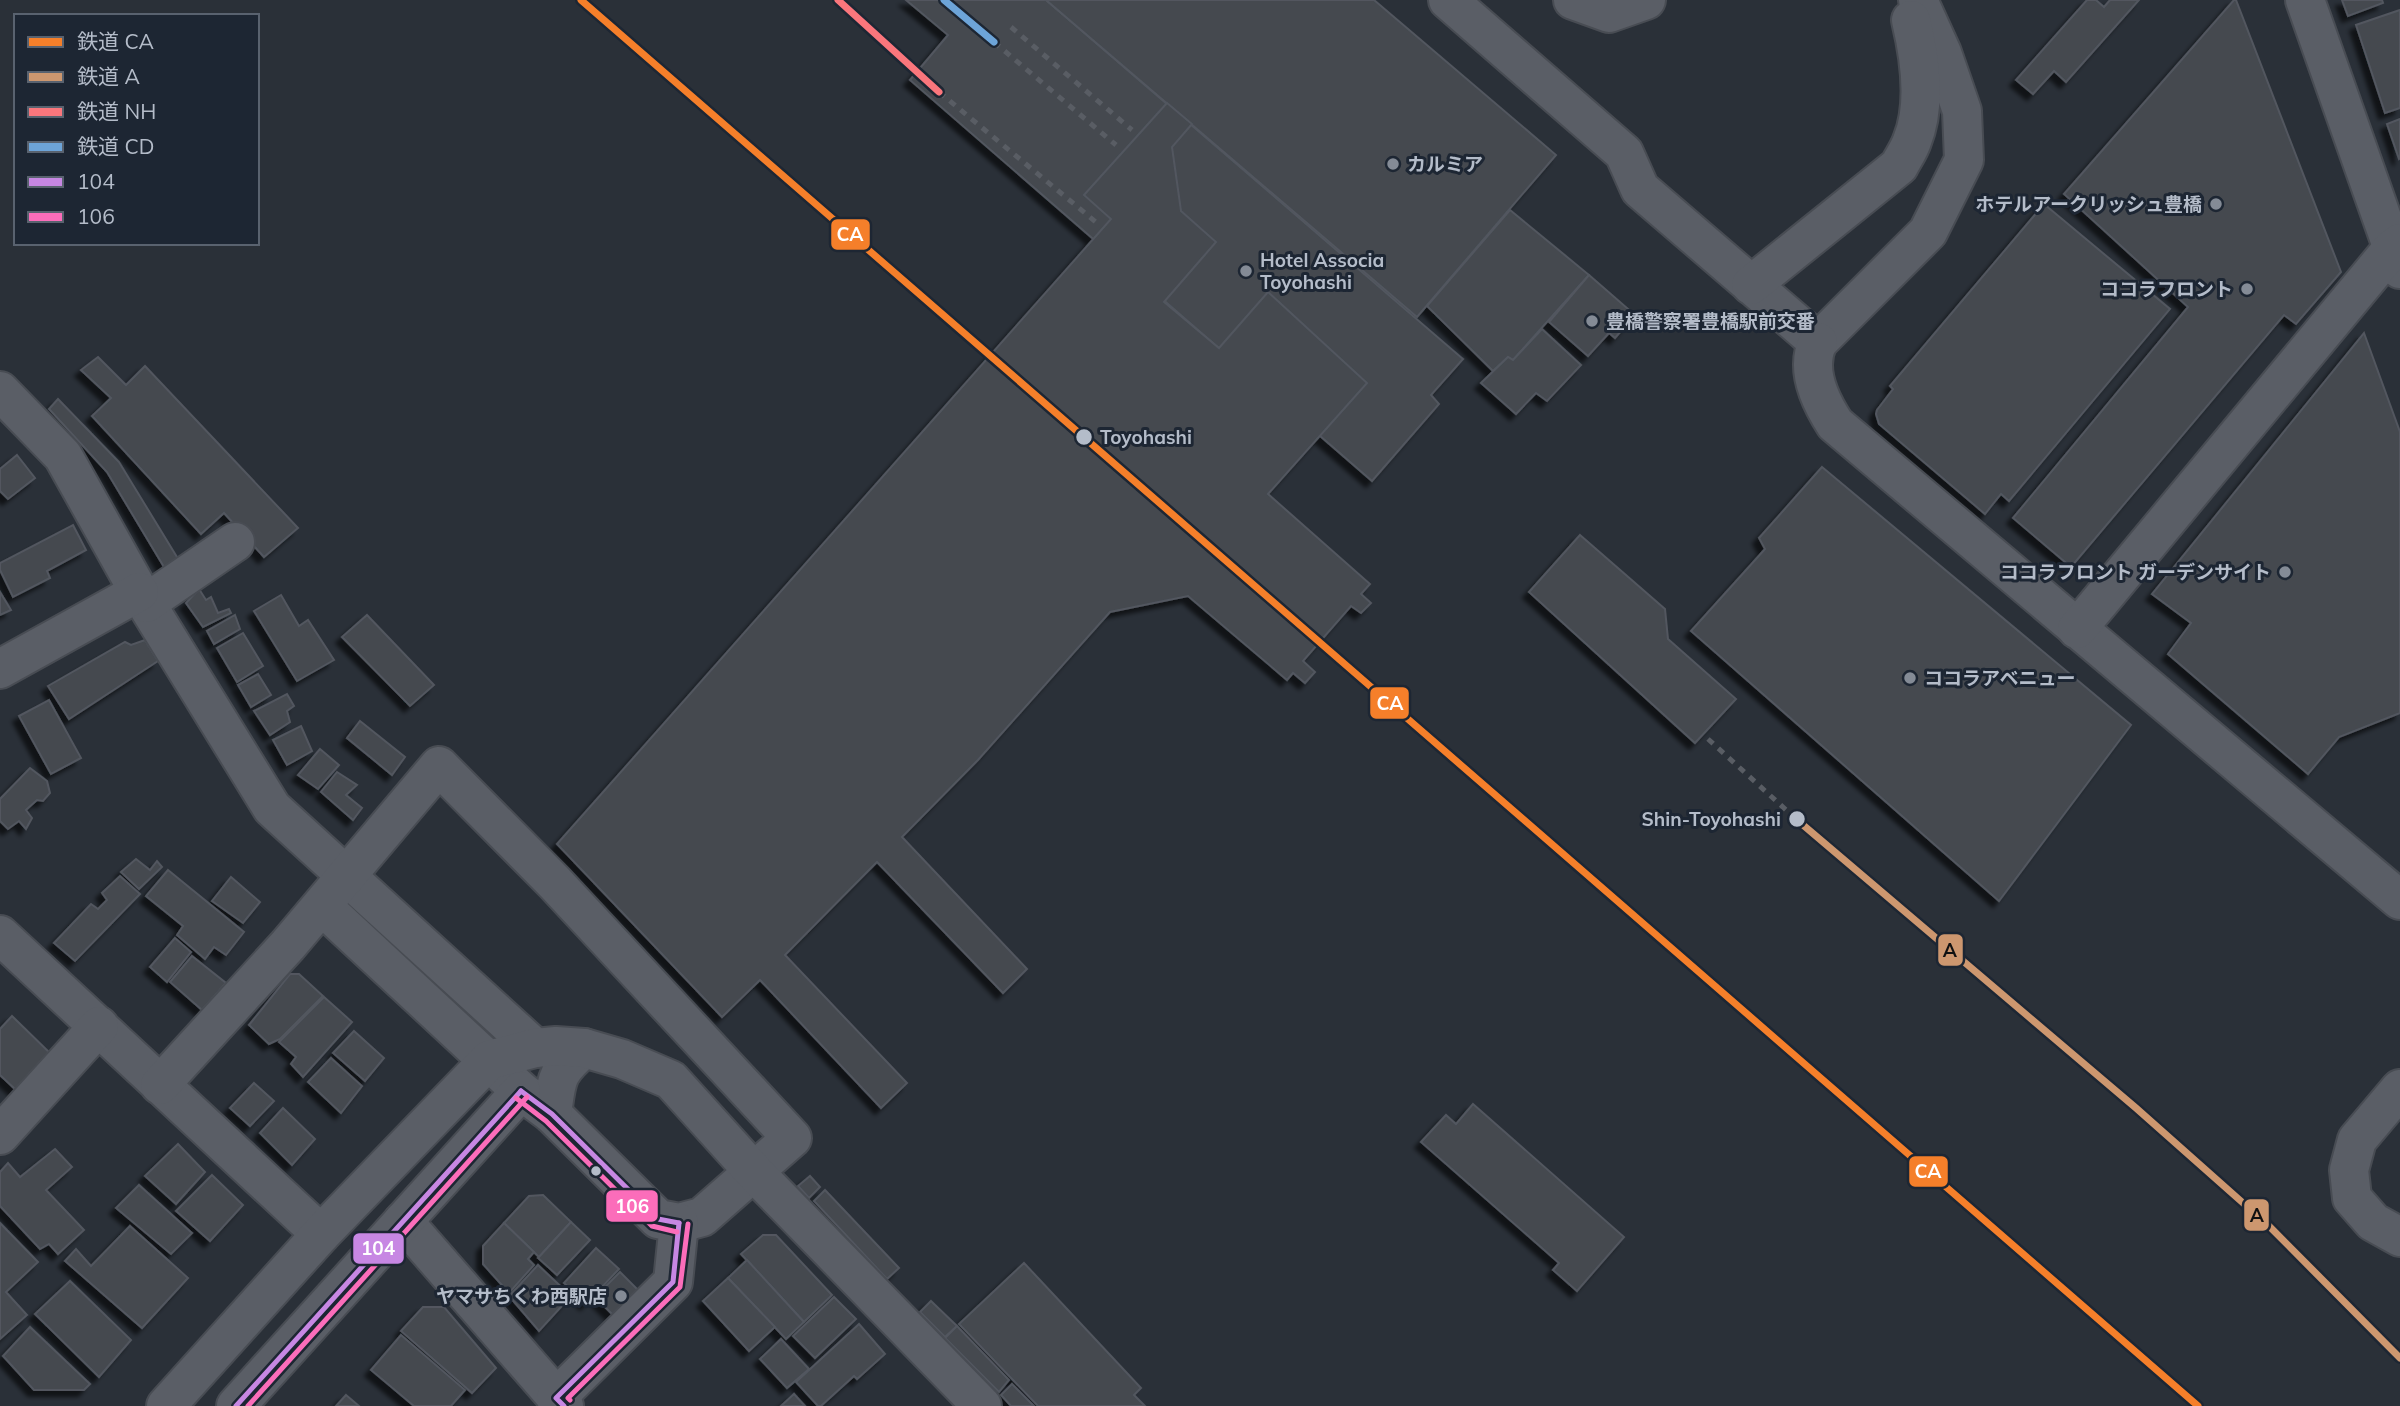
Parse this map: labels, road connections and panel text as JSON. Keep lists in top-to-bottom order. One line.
{"places":["カルミア","ホテルアークリッシュ豊橋","Hotel Associa Toyohashi","ココラフロント","豊橋警察署豊橋駅前交番","Toyohashi","ココラフロント ガーデンサイト","ココラアベニュー","Shin-Toyohashi","ヤマサちくわ西駅店"],"lines":["rail line CA","rail line NH","rail line CD","rail line A","transit line 104","transit line 106"],"legend":["鉄道 CA","鉄道 A","鉄道 NH","鉄道 CD","104","106"]}
